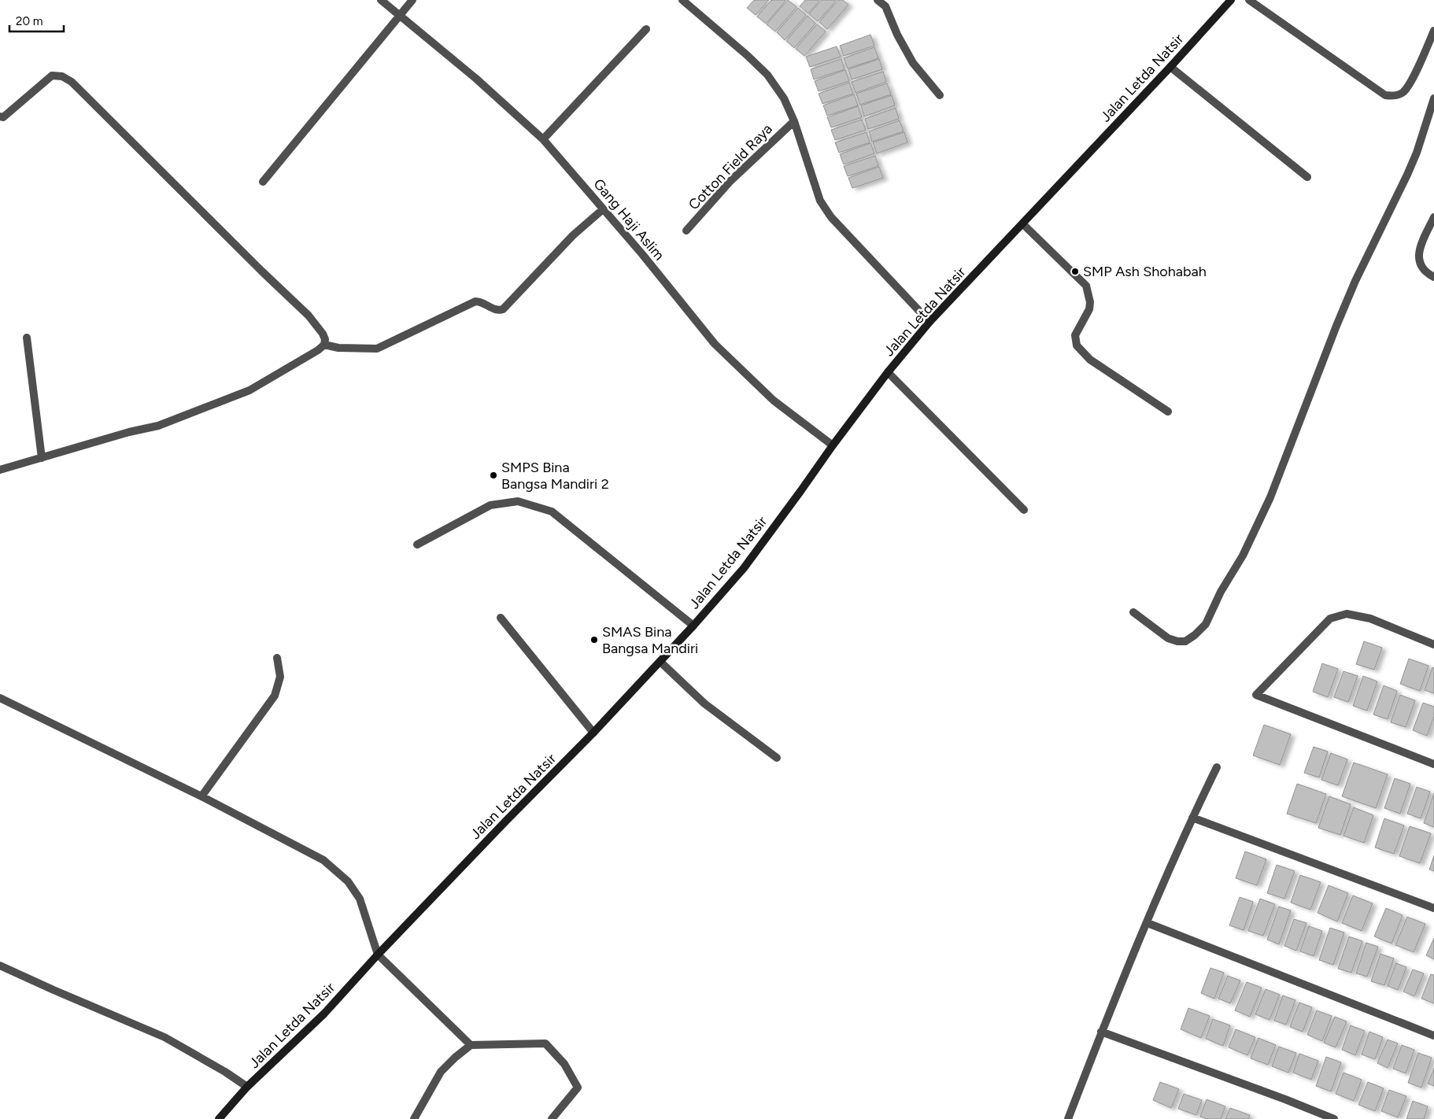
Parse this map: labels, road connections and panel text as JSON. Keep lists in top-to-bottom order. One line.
{"streets":{"main road":["Jalan Letda Natsir"],"street":["Cotton Field Raya","Gang Haji Aslim"]},"crossings":[["Jalan Letda Natsir","Gang Haji Aslim"]],"places":["SMP Ash Shohabah","SMPS Bina Bangsa Mandiri 2","SMAS Bina Bangsa Mandiri"],"scale_bar":"20 m"}
